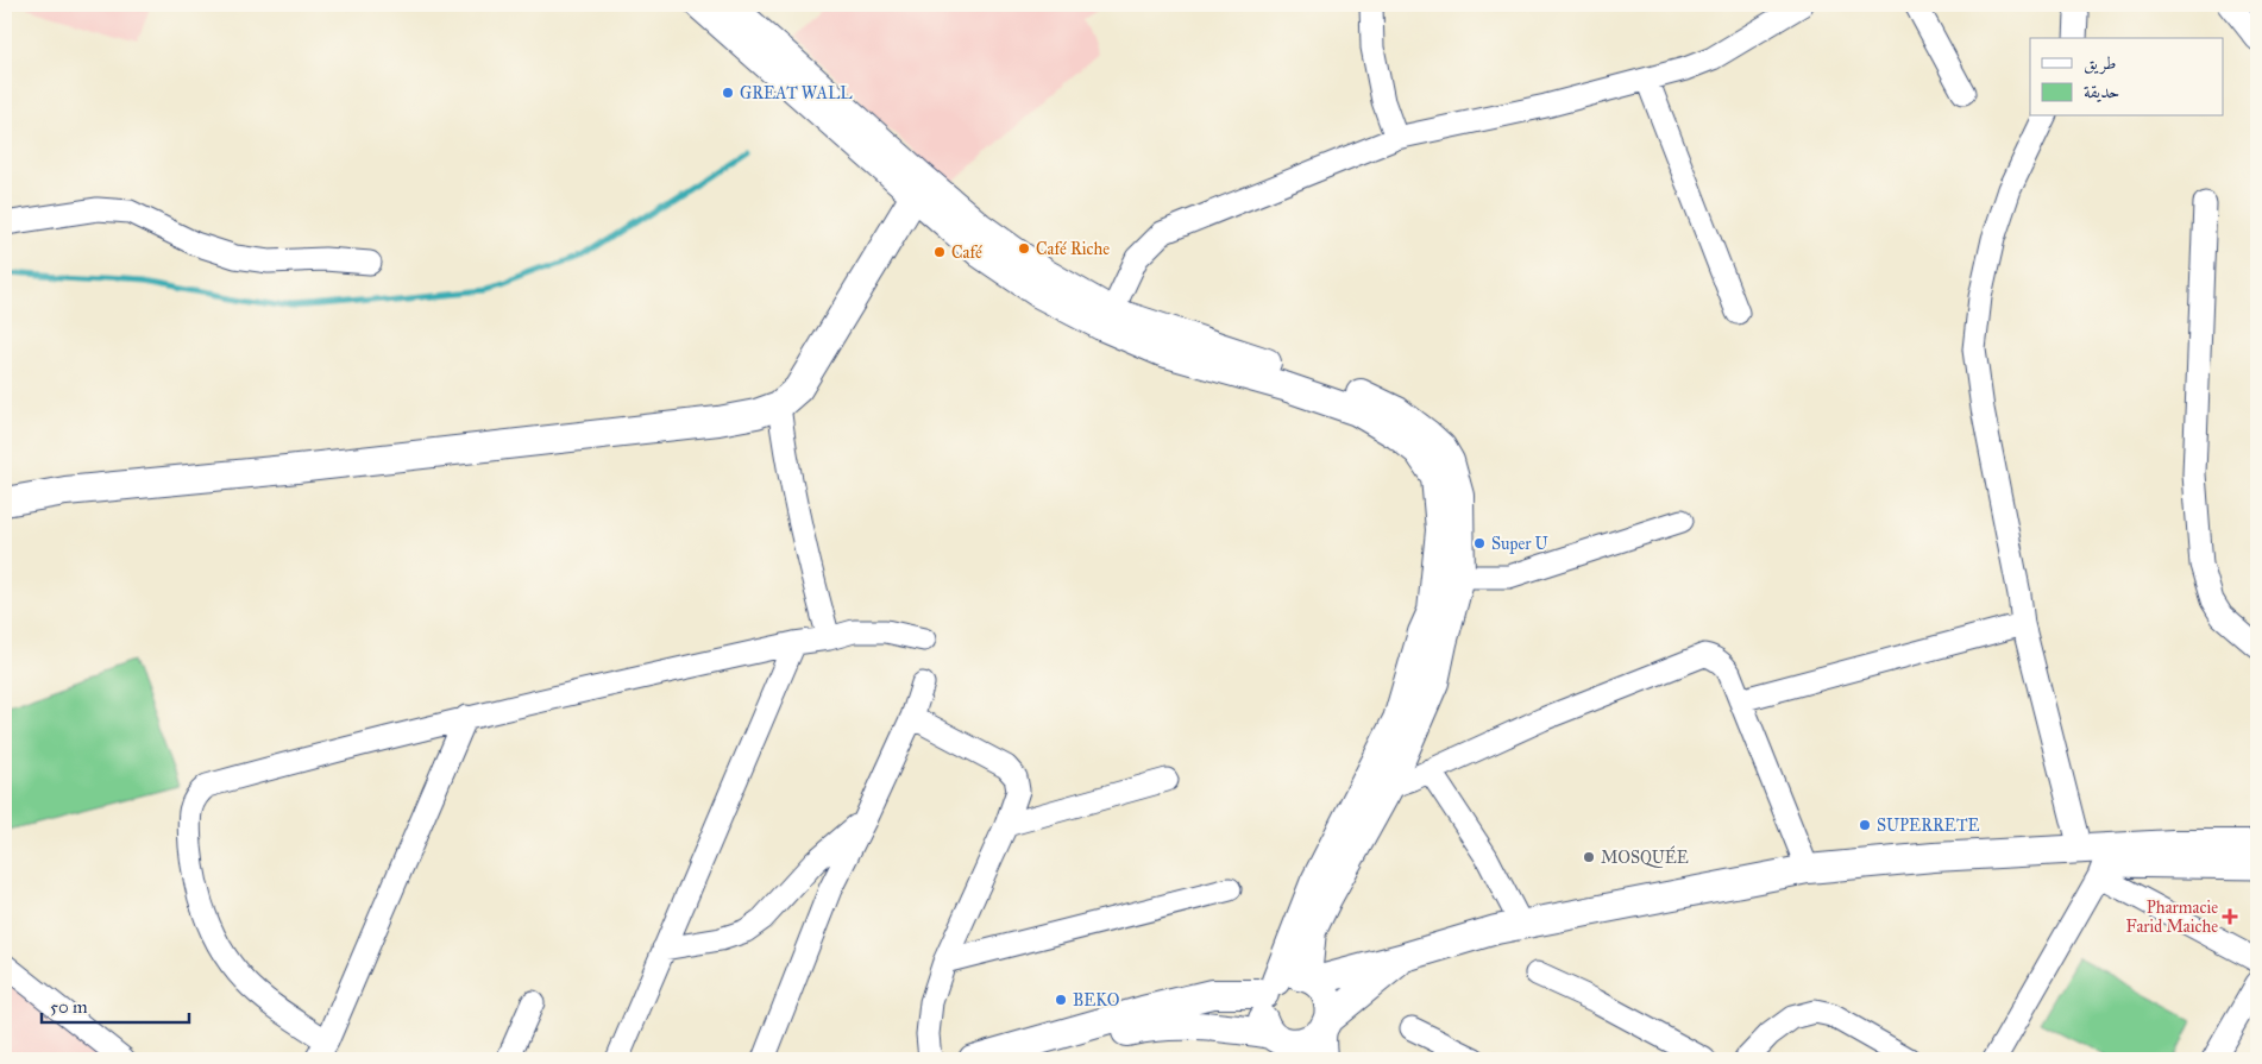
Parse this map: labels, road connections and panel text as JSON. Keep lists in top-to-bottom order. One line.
{"places":{"other":["GREAT WALL","Café Riche","Café","Super U","SUPERRETE","MOSQUÉE","BEKO"],"health":["Pharmacie Farid Maiche"]},"legend":["طريق","حديقة"],"scale_bar":"50 m"}
